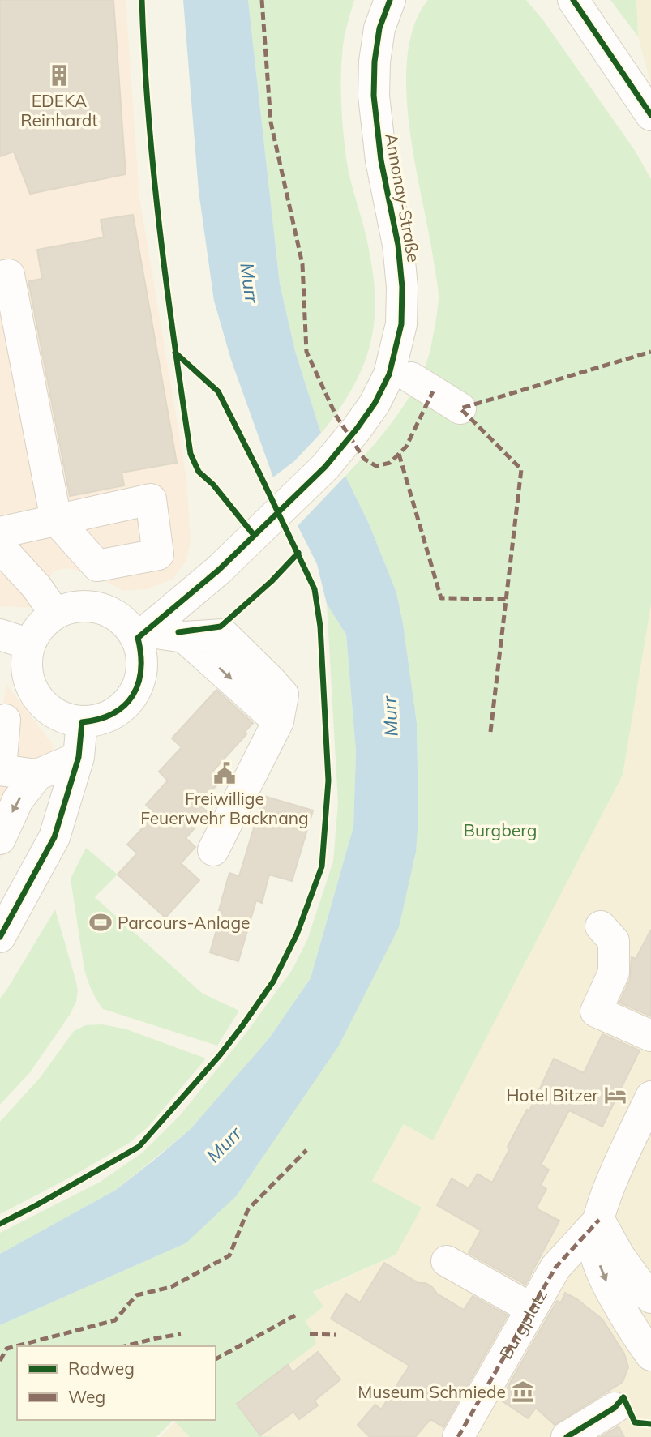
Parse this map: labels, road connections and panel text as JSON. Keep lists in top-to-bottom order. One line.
{"streets":{"street":["Annonay-Straße","Burgplatz"]},"water":["Murr"],"parks":["Burgberg"],"places":{"building":["EDEKA Reinhardt"],"public building":["Freiwillige Feuerwehr Backnang"],"sports":["Parcours-Anlage"],"hotel":["Hotel Bitzer"],"museum":["Museum Schmiede"]},"legend":["Radweg","Weg"]}
